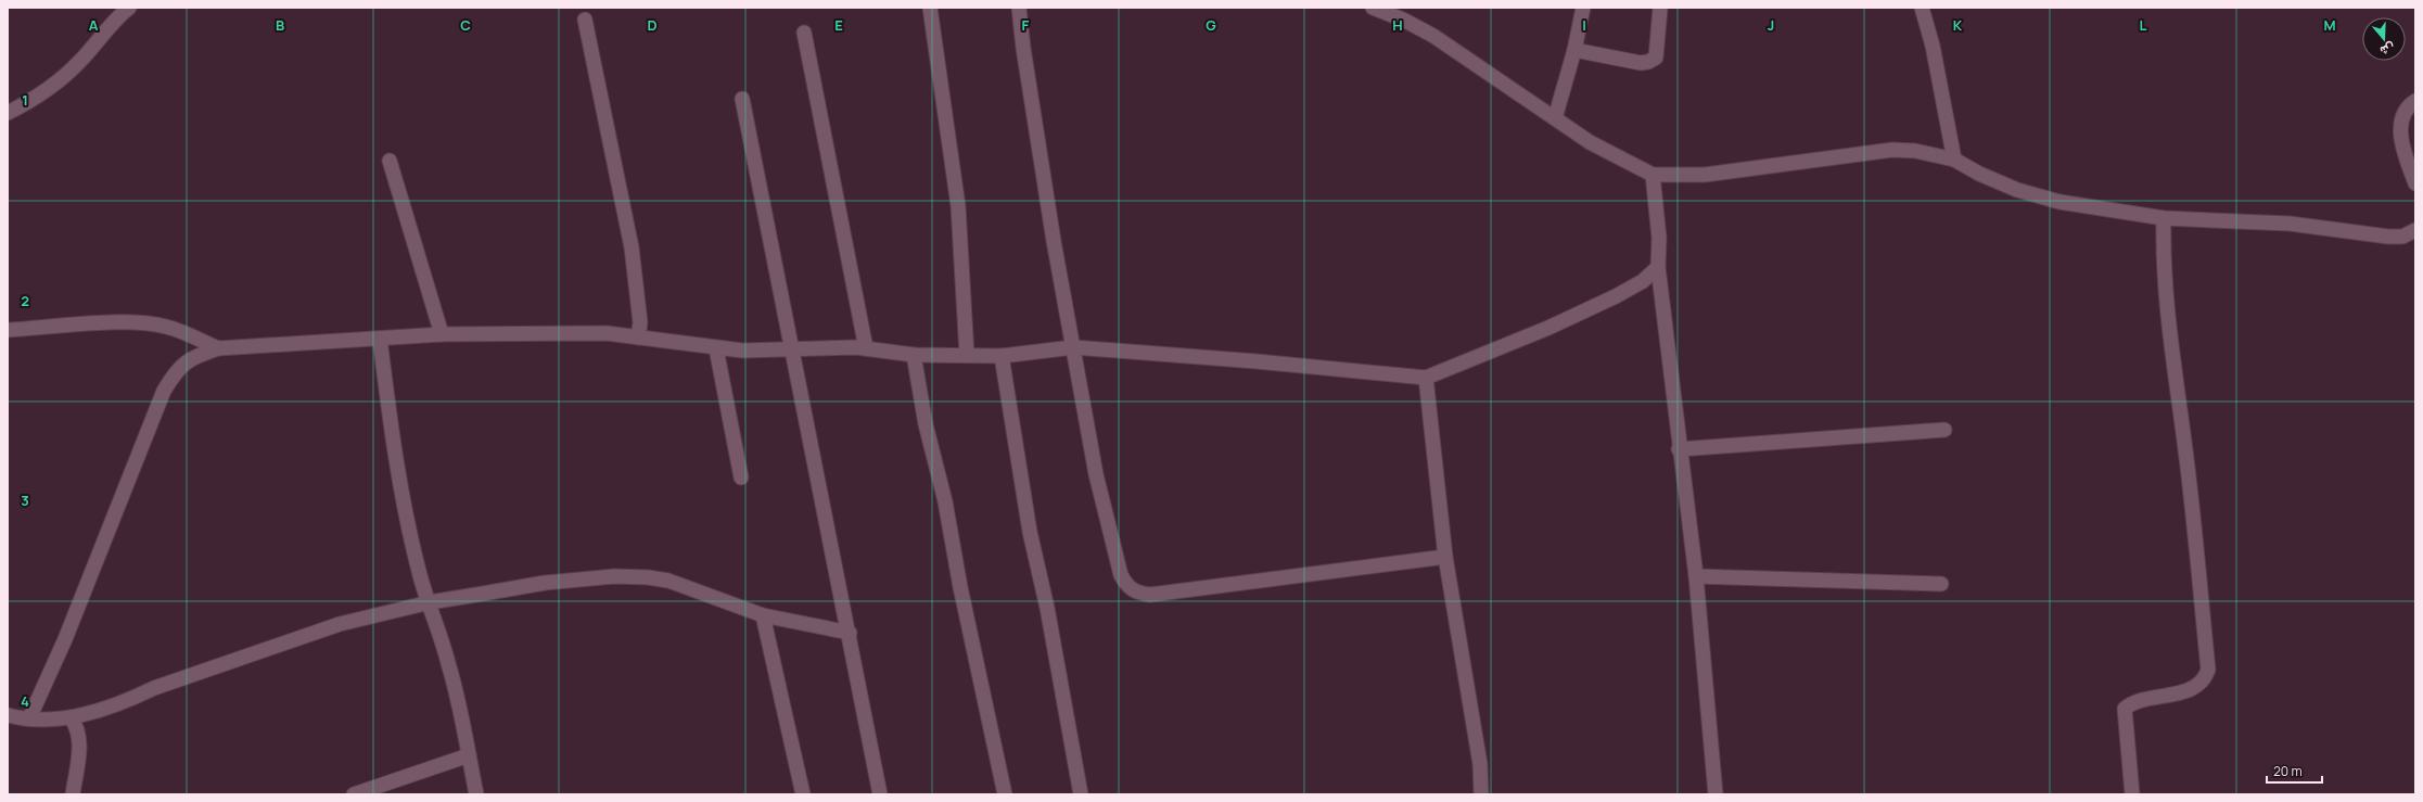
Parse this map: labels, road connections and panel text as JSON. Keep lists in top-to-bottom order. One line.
{"scale_bar":"20 m","north":"bottom","grid":{"columns":["A","B","C","D","E","F","G","H","I","J","K","L","M"],"rows":["1","2","3","4"]}}
